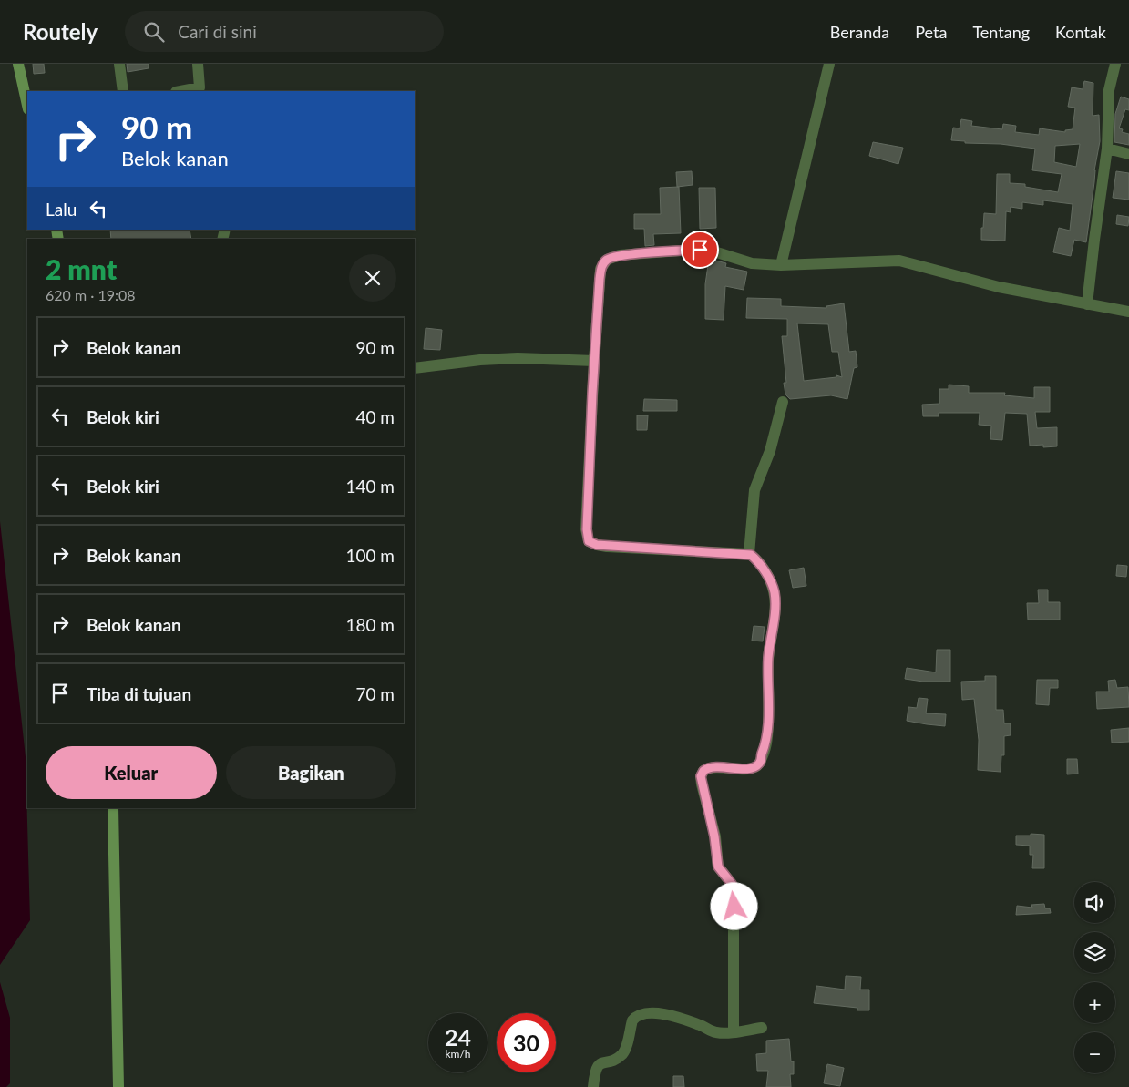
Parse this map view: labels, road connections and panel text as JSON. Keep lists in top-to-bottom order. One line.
{"page":{"header":"Routely","search":"Cari di sini","nav":["Beranda","Peta","Tentang","Kontak"],"turn":["90 m","Belok kanan"],"then":"Lalu","heading":["2 mnt","620 m · 19:08"],"list":[{"name":"Belok kanan","value":"90 m"},{"name":"Belok kiri","value":"40 m"},{"name":"Belok kiri","value":"140 m"},{"name":"Belok kanan","value":"100 m"},{"name":"Belok kanan","value":"180 m"},{"name":"Tiba di tujuan","value":"70 m"}],"buttons":["Keluar","Bagikan"],"map_buttons":["+","−"],"speed":"24 km/h","limit":"30"}}
